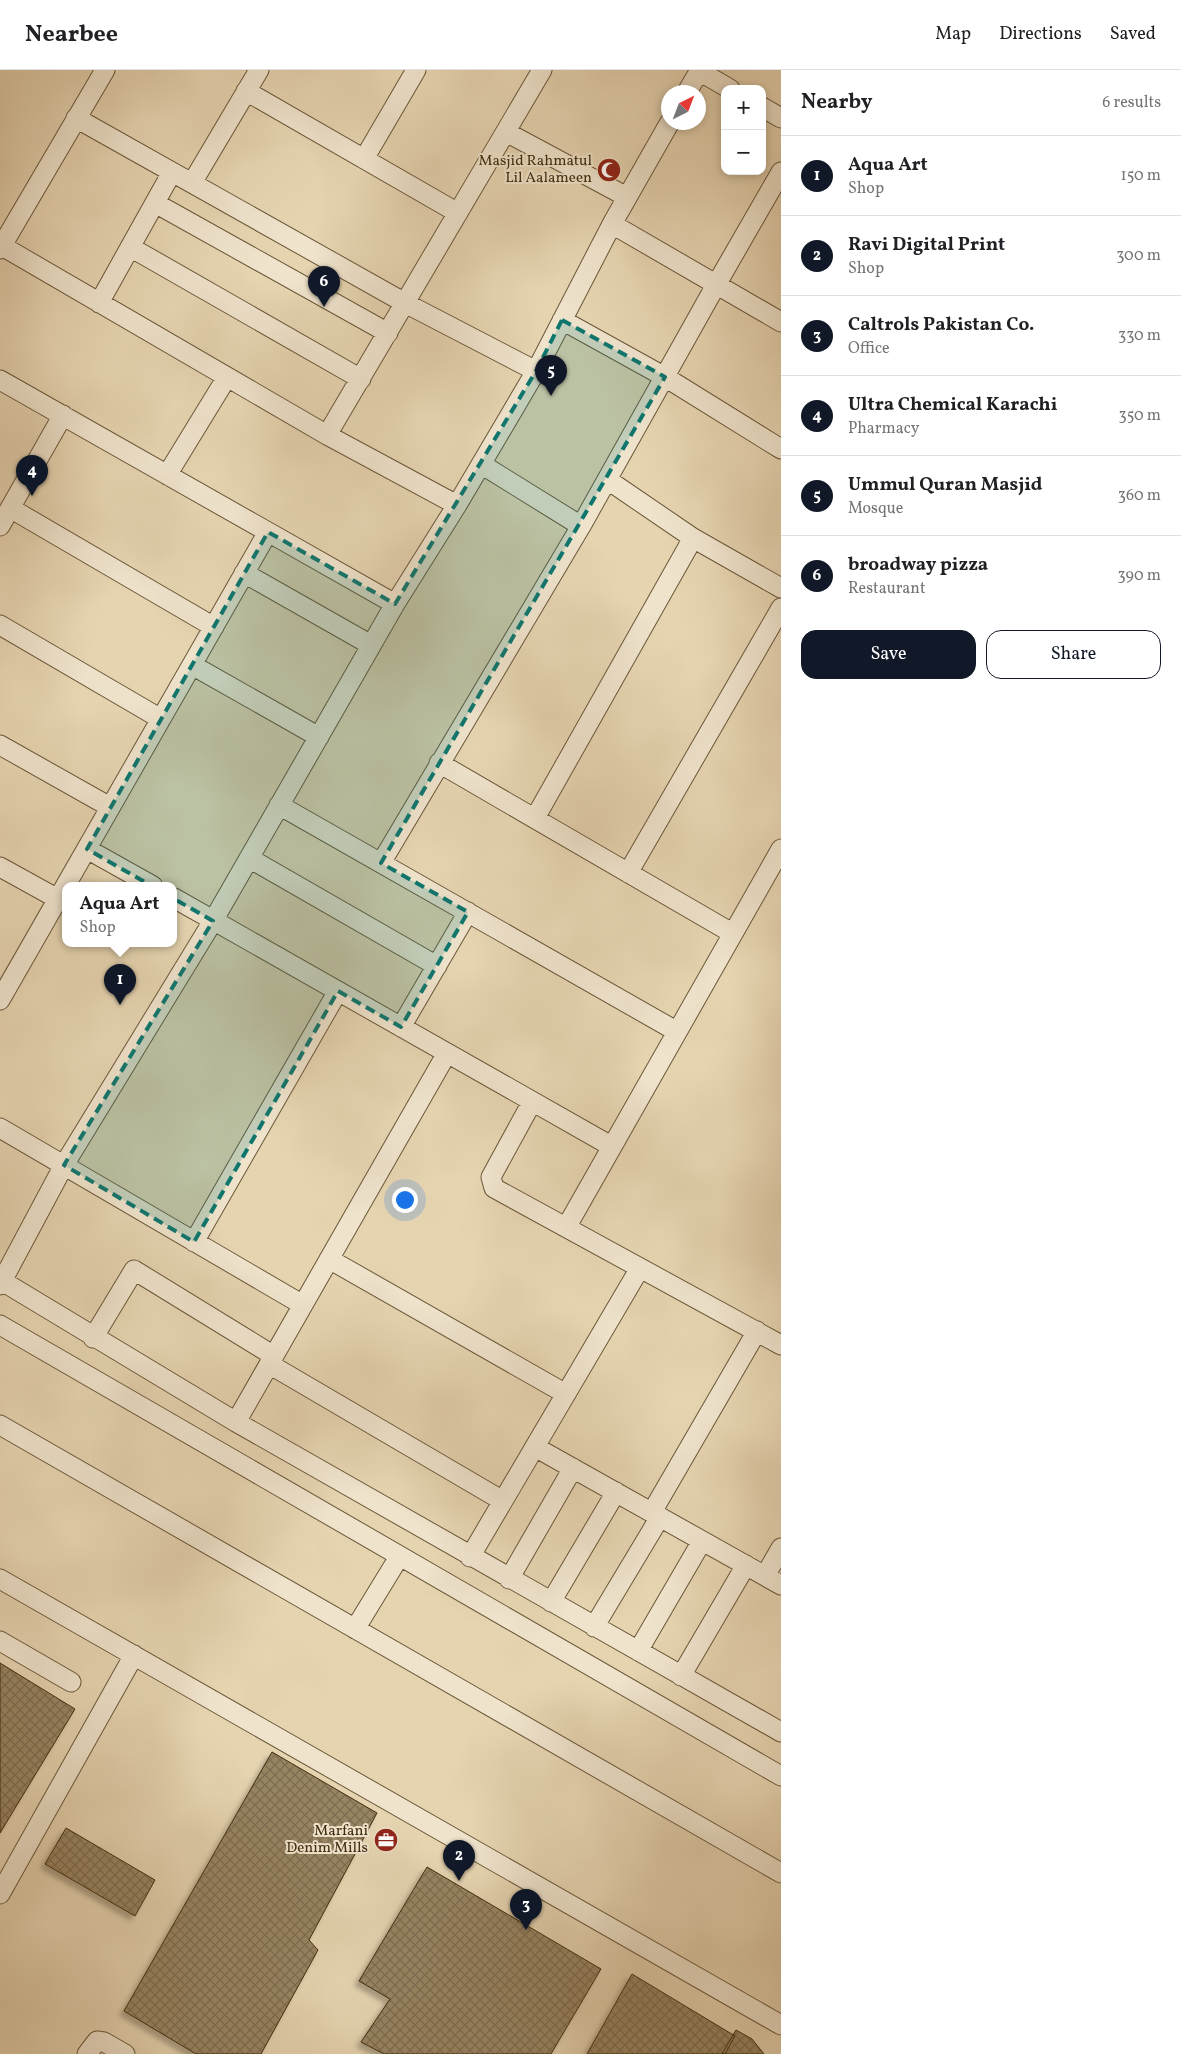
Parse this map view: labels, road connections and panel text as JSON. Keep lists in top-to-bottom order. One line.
{"places":{"mosque":["Masjid Rahmatul Lil Aalameen"],"office":["Marfani Denim Mills"]},"north":"top right","page":{"header":"Nearbee","nav":["Map","Directions","Saved"],"heading":["Nearby","6 results"],"map_buttons":["+","−"],"list":[{"mark":"1","name":"Aqua Art","note":"Shop","value":"150 m"},{"mark":"2","name":"Ravi Digital Print","note":"Shop","value":"300 m"},{"mark":"3","name":"Caltrols Pakistan Co.","note":"Office","value":"330 m"},{"mark":"4","name":"Ultra Chemical Karachi","note":"Pharmacy","value":"350 m"},{"mark":"5","name":"Ummul Quran Masjid","note":"Mosque","value":"360 m"},{"mark":"6","name":"broadway pizza","note":"Restaurant","value":"390 m"}],"pins":["6","5","4","1","2","3"],"buttons":["Save","Share"],"popup":["Aqua Art","Shop"]}}
